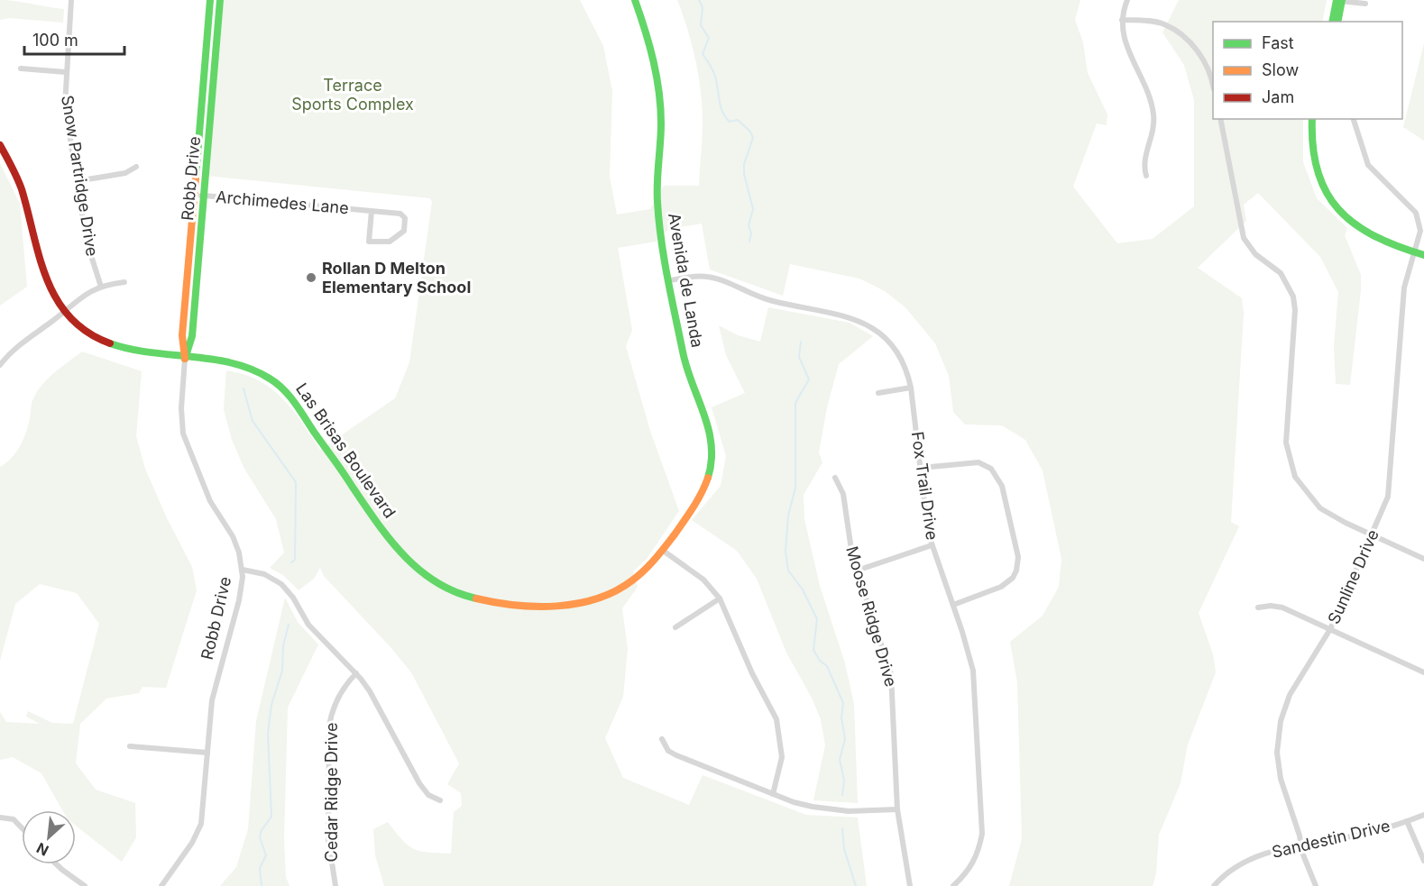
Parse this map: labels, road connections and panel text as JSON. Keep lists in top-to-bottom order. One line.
{"streets":{"street":["Snow Partridge Drive","Robb Drive","Archimedes Lane","Avenida de Landa","Las Brisas Boulevard","Fox Trail Drive","Sunline Drive","Moose Ridge Drive","Cedar Ridge Drive","Sandestin Drive"]},"crossings":[["Robb Drive","Archimedes Lane"],["Robb Drive","Las Brisas Boulevard"],["Avenida de Landa","Las Brisas Boulevard"],["Avenida de Landa","Fox Trail Drive"],["Sunline Drive","Sandestin Drive"]],"parks":["Terrace Sports Complex"],"places":["Rollan D Melton Elementary School"],"legend":["Fast","Slow","Jam"],"scale_bar":"100 m","north":"bottom left"}
